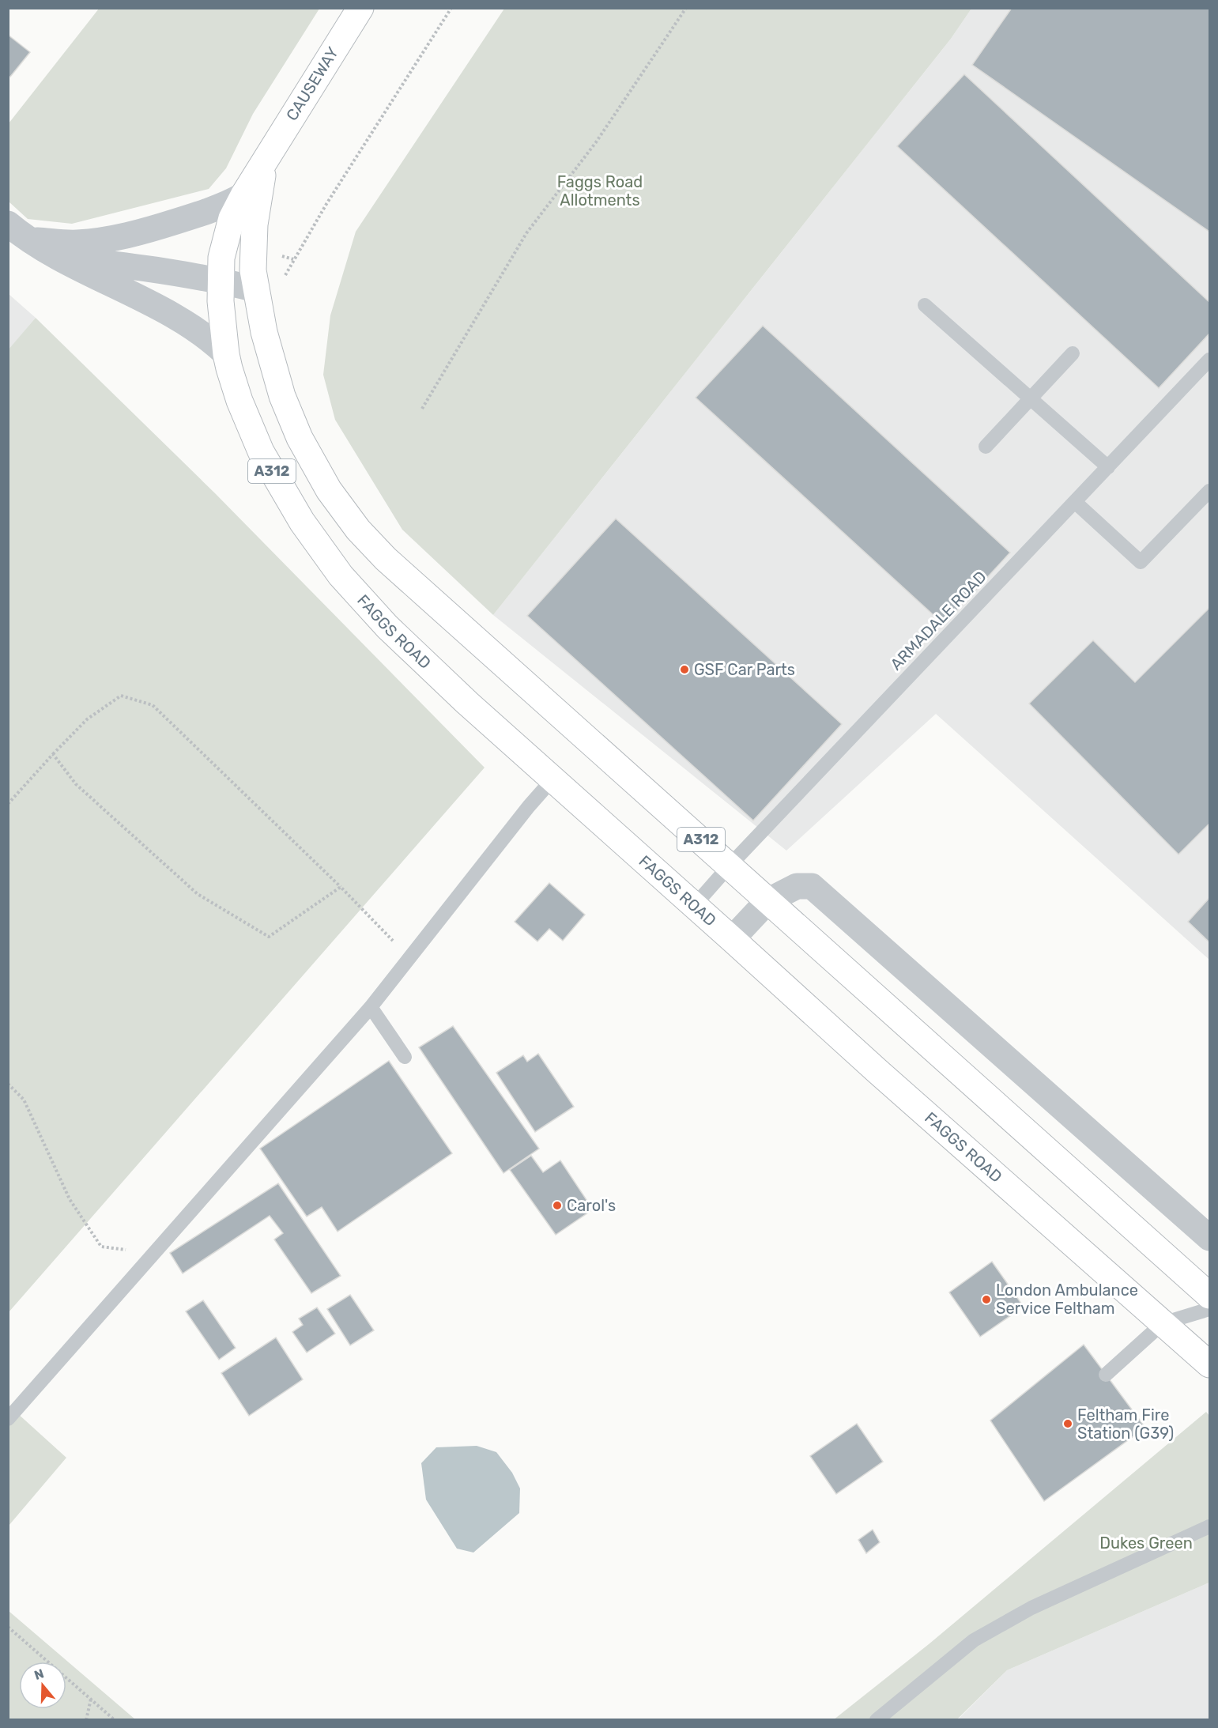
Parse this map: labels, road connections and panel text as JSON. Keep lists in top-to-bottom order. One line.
{"streets":{"main road":["CAUSEWAY","A312","FAGGS ROAD"],"lane":["ARMADALE ROAD"]},"crossings":[["CAUSEWAY","A312"],["CAUSEWAY","FAGGS ROAD"],["A312","ARMADALE ROAD"],["ARMADALE ROAD","FAGGS ROAD"]],"parks":["Faggs Road Allotments","Dukes Green"],"places":["GSF Car Parts","Carol's","London Ambulance Service Feltham","Feltham Fire Station (G39)"],"north":"top"}
